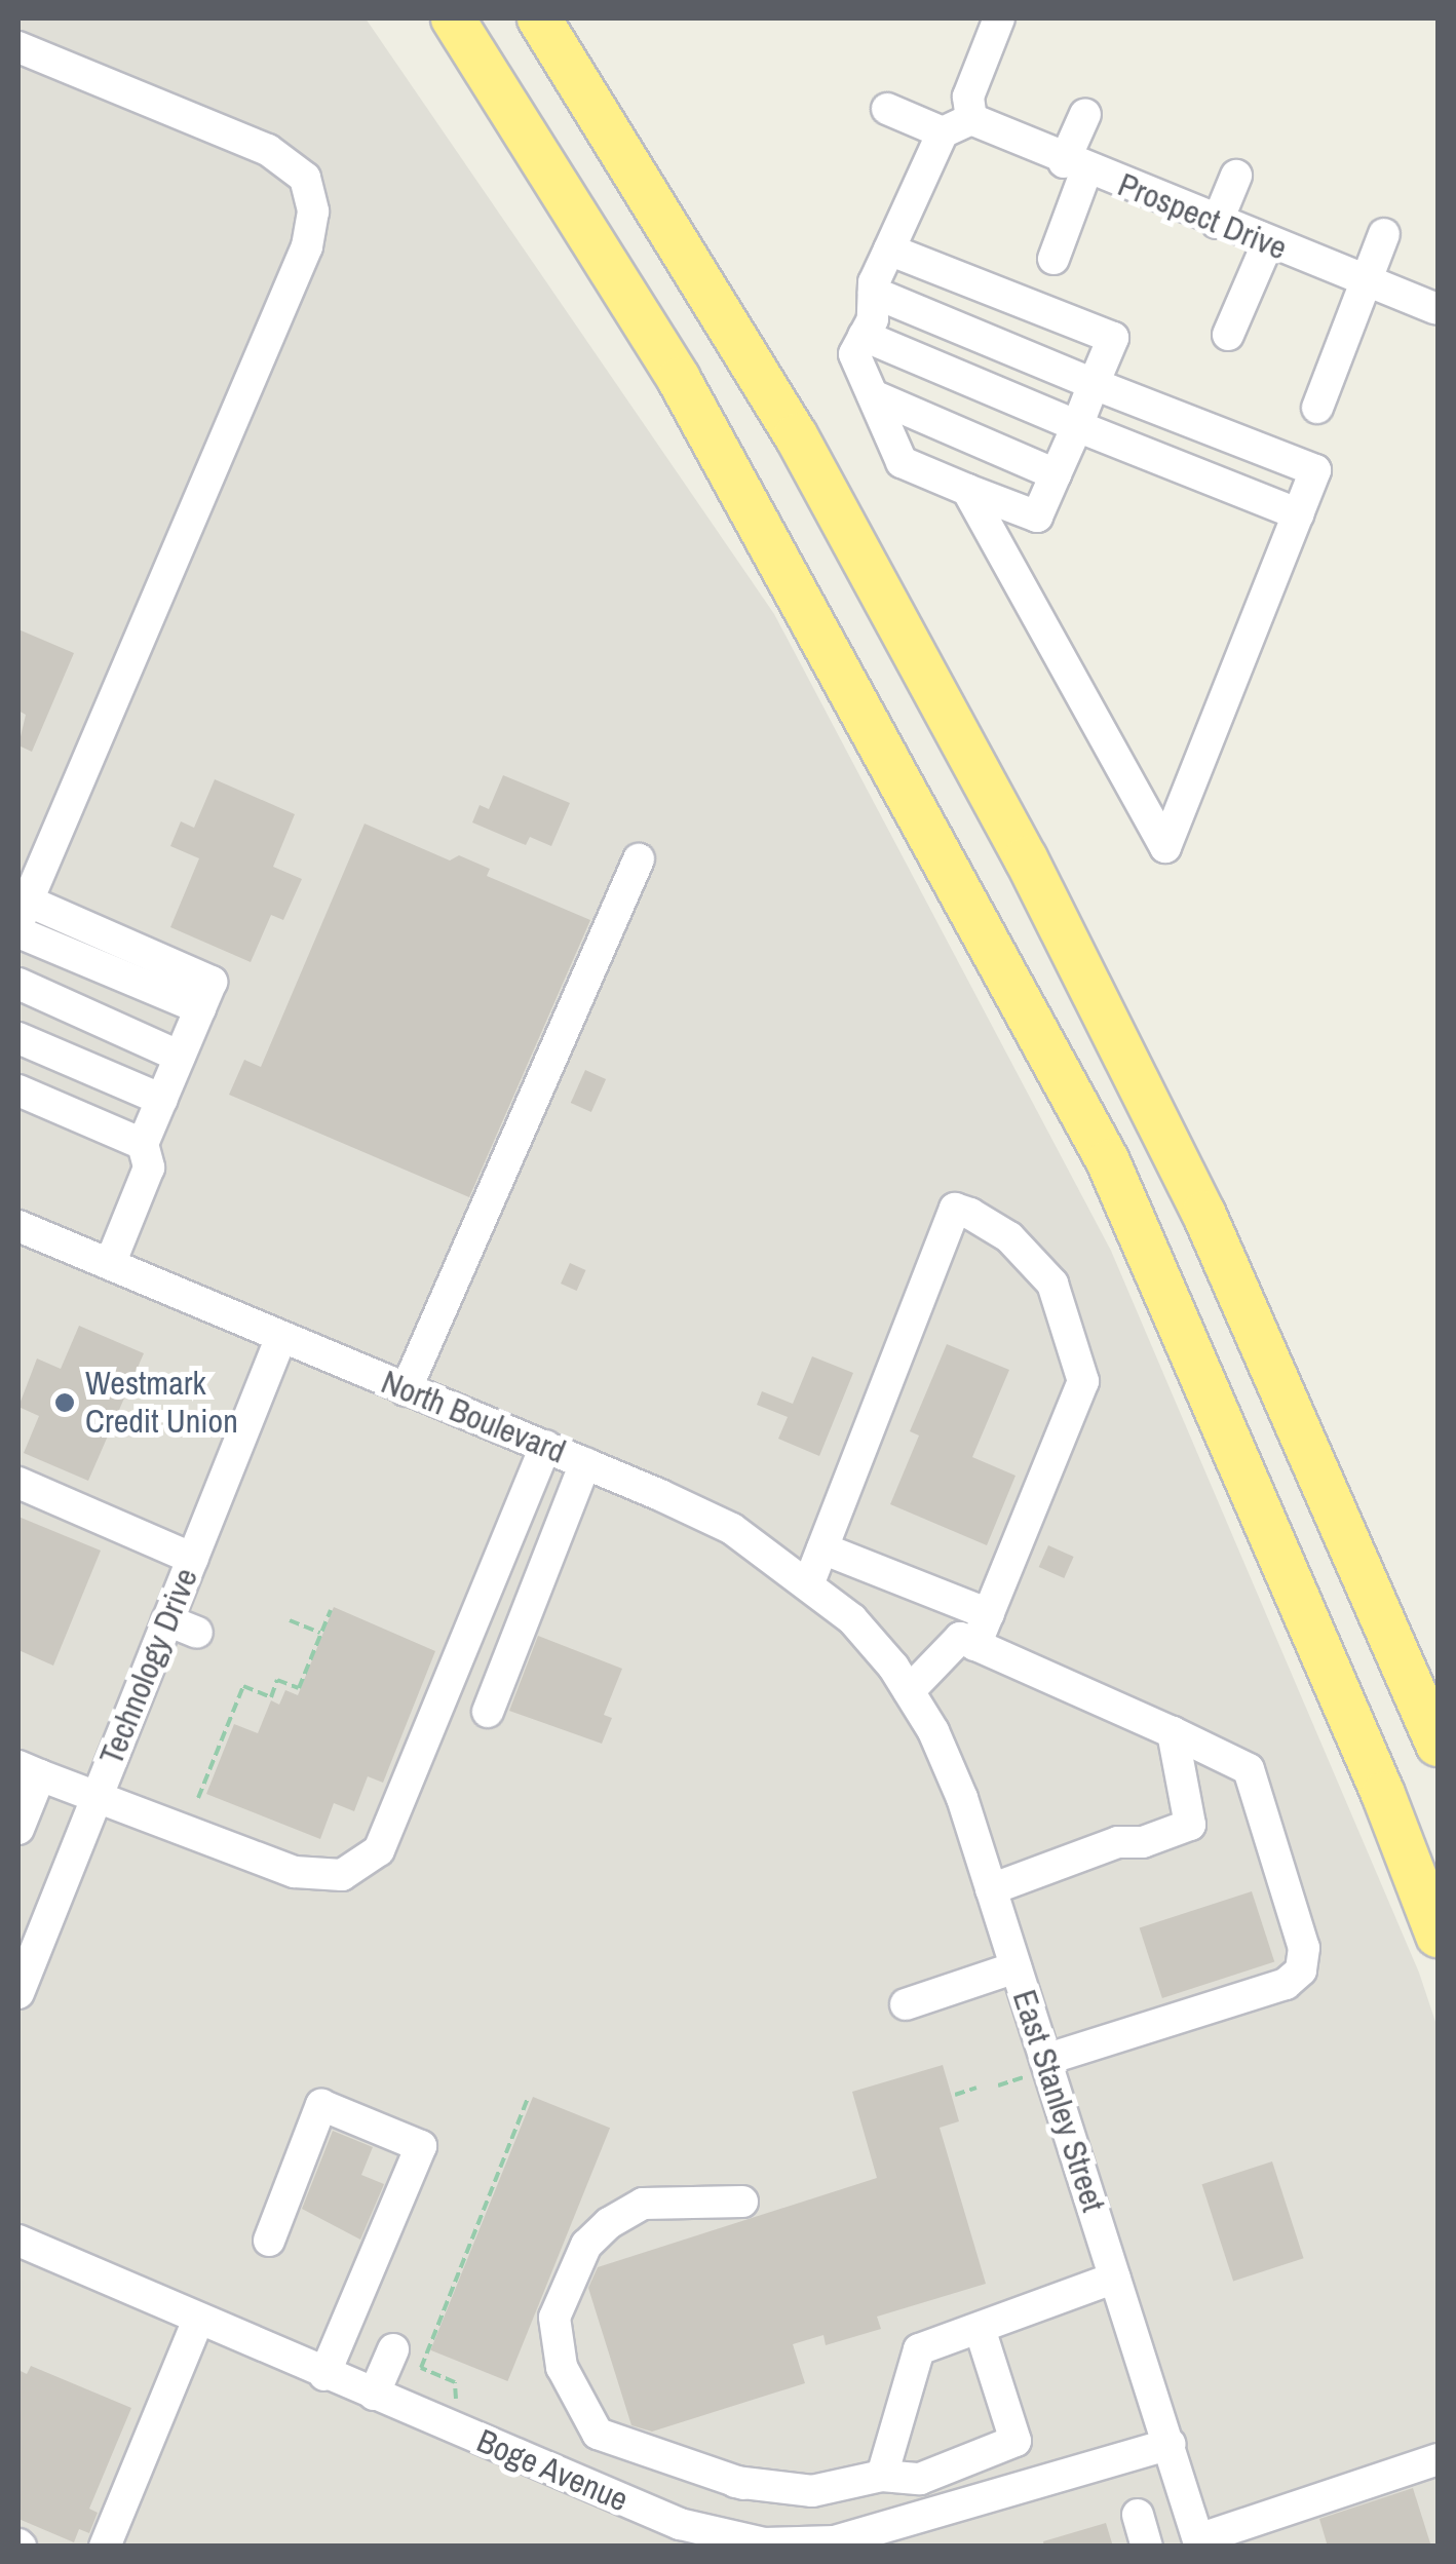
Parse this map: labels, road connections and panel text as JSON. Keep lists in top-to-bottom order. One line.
{"streets":{"street":["Prospect Drive","North Boulevard","Technology Drive","East Stanley Street","Boge Avenue"]},"crossings":[["North Boulevard","Technology Drive"],["North Boulevard","East Stanley Street"],["East Stanley Street","Boge Avenue"]],"places":["Westmark Credit Union"]}
